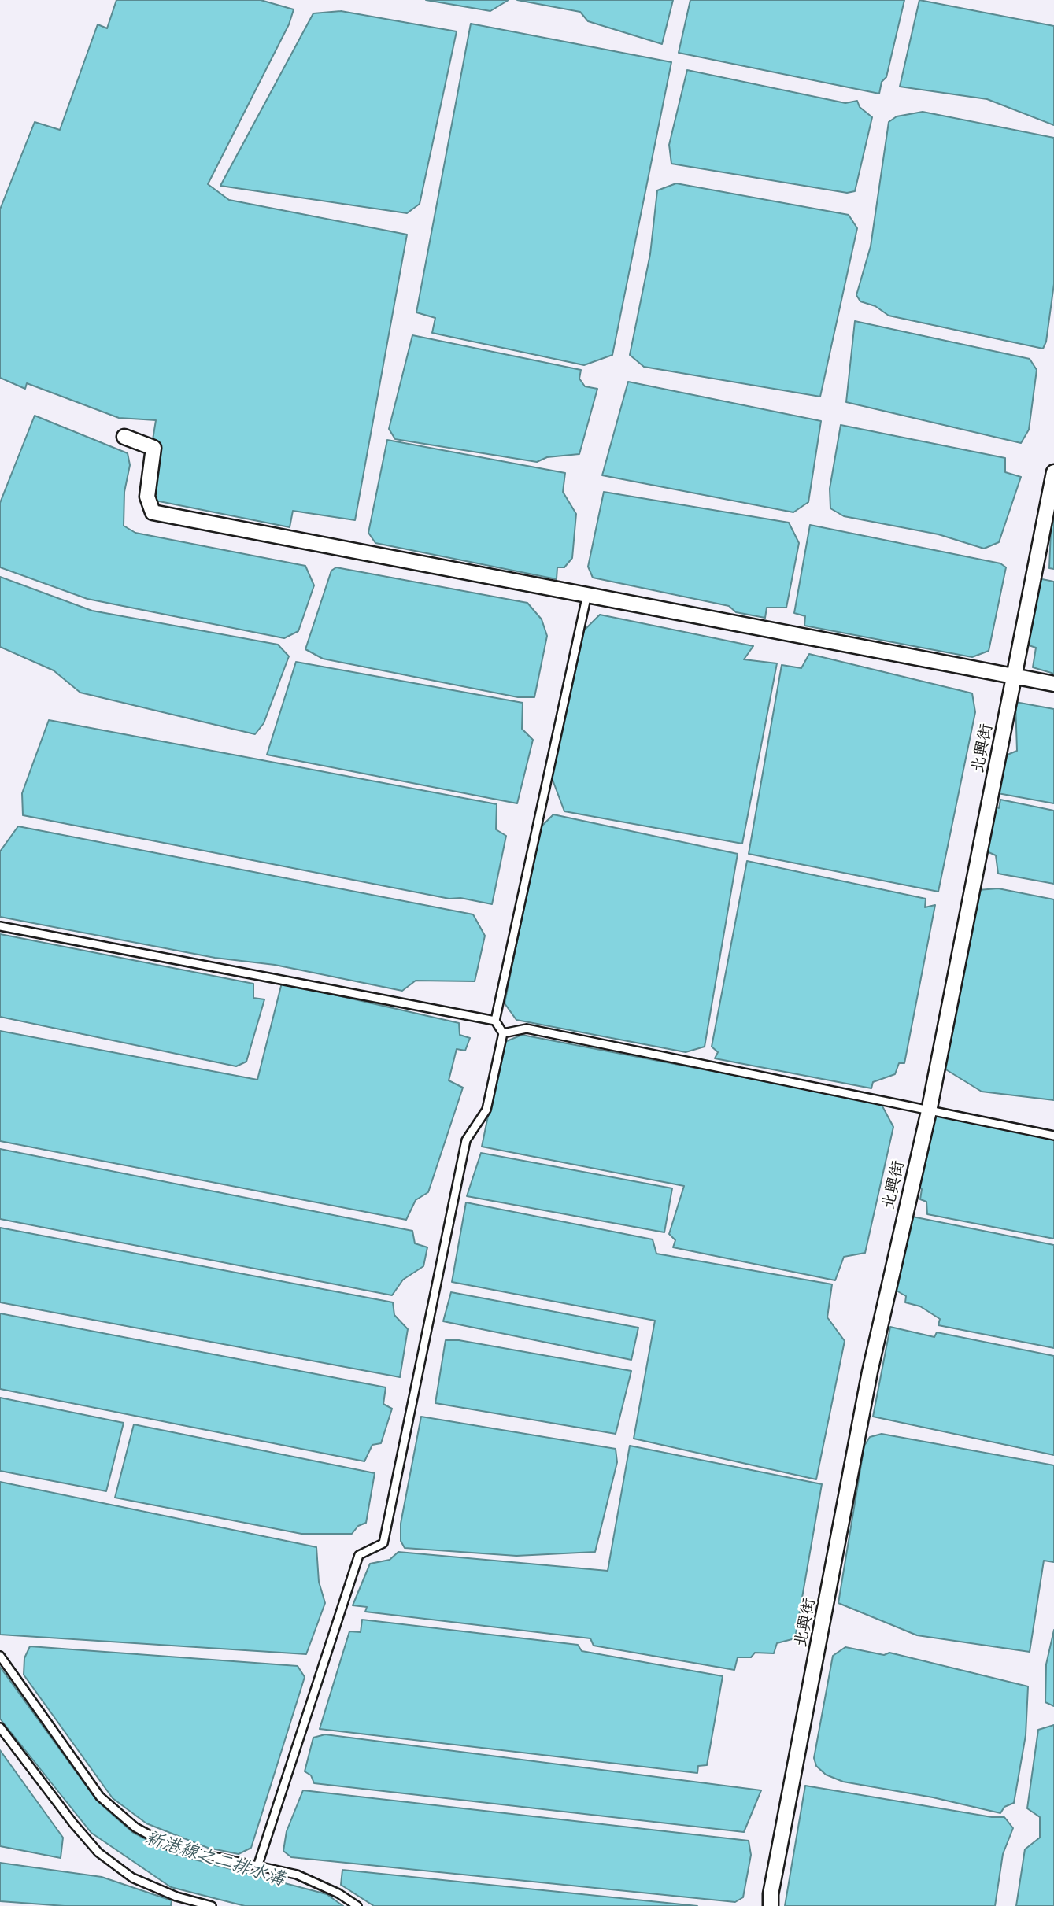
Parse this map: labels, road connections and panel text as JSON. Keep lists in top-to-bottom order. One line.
{"streets":{"street":["北興街"]},"water":["新港線之二排水溝"]}
